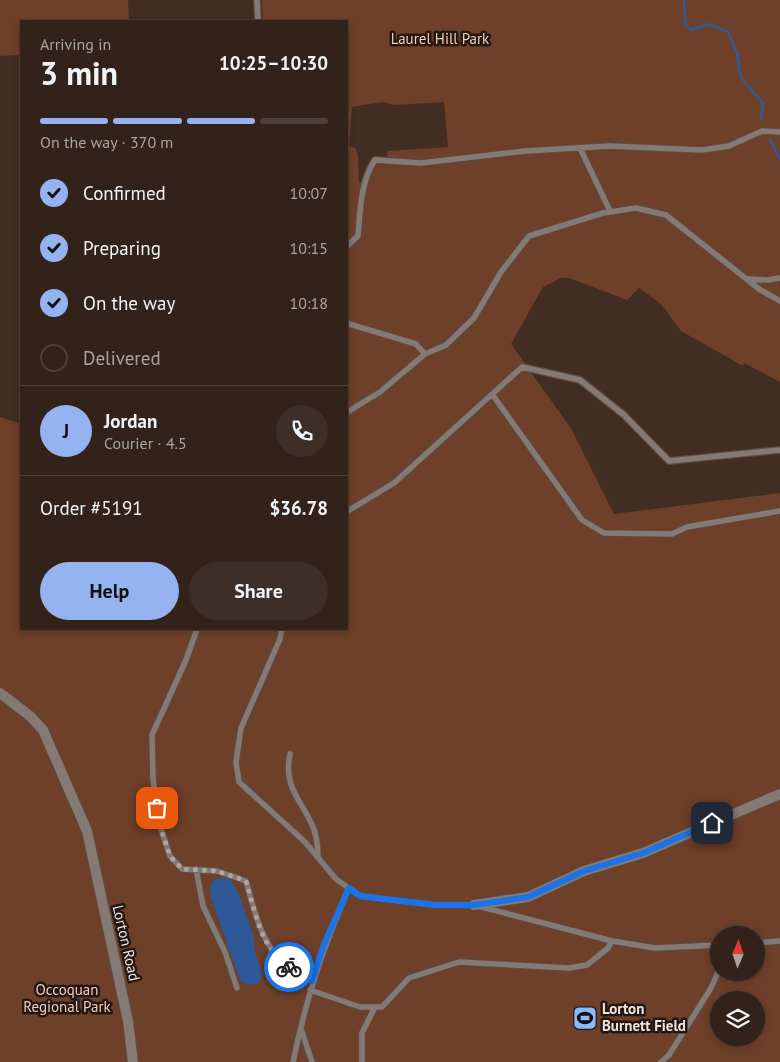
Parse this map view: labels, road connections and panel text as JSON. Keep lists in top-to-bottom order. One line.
{"streets":{"street":["Lorton Road"]},"parks":["Laurel Hill Park","Occoquan Regional Park"],"places":{"sports":["Lorton Burnett Field"]},"north":"top","page":{"heading":["3 min","Arriving in","10:25–10:30"],"panel":["Jordan","Courier · 4.5","Order #5191","$36.78"],"bar":"On the way · 370 m","list":[["Confirmed","10:07"],["Preparing","10:15"],["On the way","10:18"],"Delivered"],"round":"J","buttons":["Help","Share"]}}
